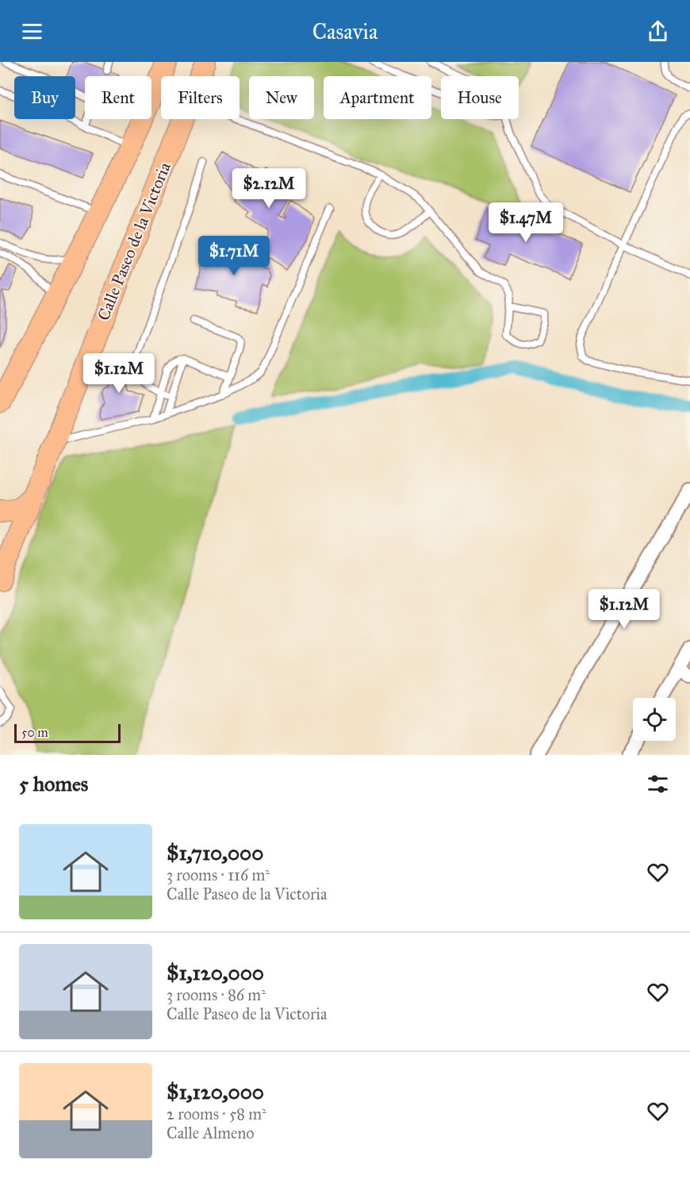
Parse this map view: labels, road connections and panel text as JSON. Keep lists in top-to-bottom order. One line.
{"streets":{"main road":["Calle Paseo de la Victoria"]},"scale_bar":"50 m","page":{"header":"Casavia","chip":["Buy","Rent","Filters","New","Apartment","House"],"price":["$2.12M","$1.47M","$1.71M","$1.12M","$1.12M"],"scale":"50 m","heading":"5 homes","list":[{"name":"$1,710,000","note":"3 rooms · 116 m² · Calle Paseo de la Victoria"},{"name":"$1,120,000","note":"3 rooms · 86 m² · Calle Paseo de la Victoria"},{"name":"$1,120,000","note":"2 rooms · 58 m² · Calle Almeno"}]}}
